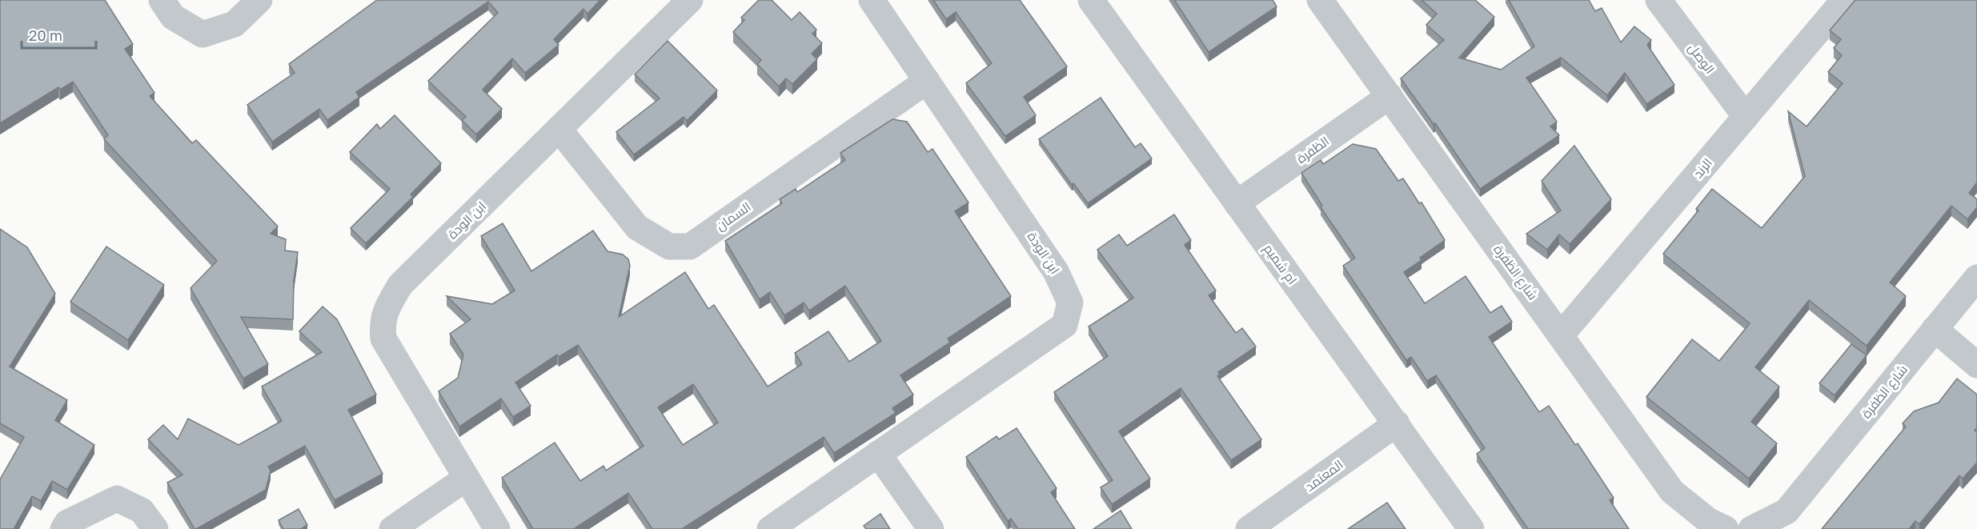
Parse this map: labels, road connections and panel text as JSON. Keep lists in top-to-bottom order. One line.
{"streets":{"street":["الوصل","الظفرة","الرند","السمان","ابن الودة","ام شميم","شارع الظفرة","المعتمد"]},"crossings":[["الوصل","الرند"],["الظفرة","ام شميم"],["الظفرة","شارع الظفرة"],["الرند","شارع الظفرة"],["السمان","ابن الودة"],["ام شميم","المعتمد"]],"scale_bar":"20 m"}
